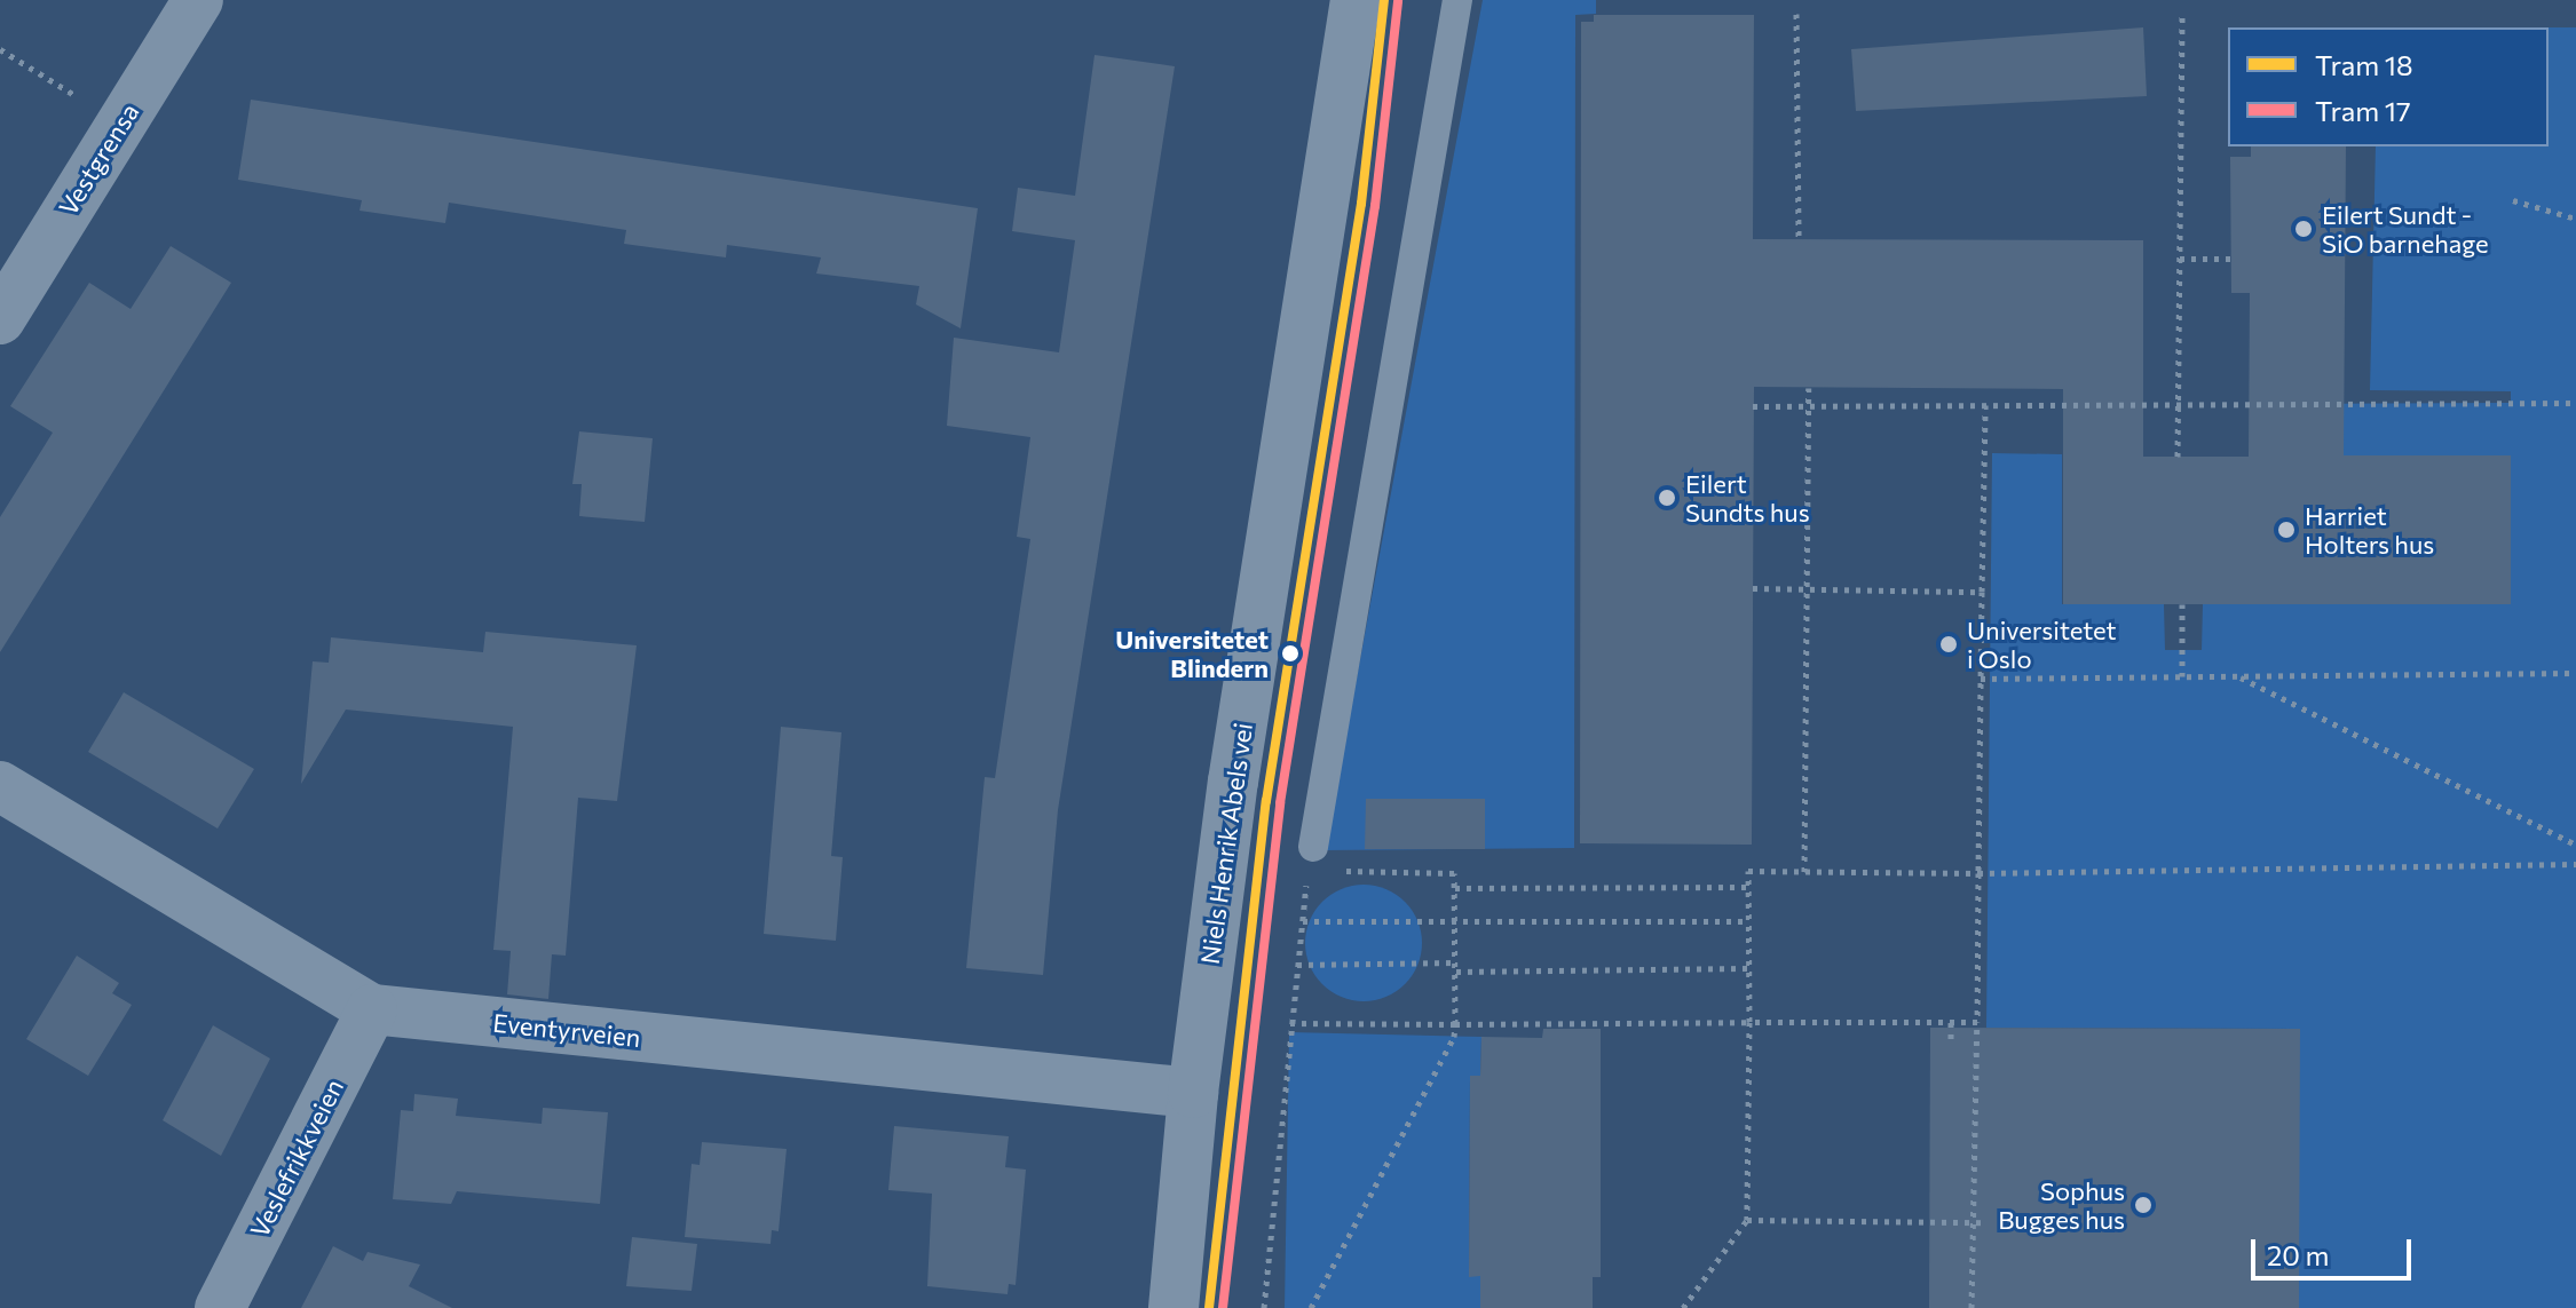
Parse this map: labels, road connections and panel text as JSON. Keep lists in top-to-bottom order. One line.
{"streets":{"street":["Vestgrensa","Niels Henrik Abels vei","Eventyrveien","Veslefrikkveien"]},"crossings":[["Niels Henrik Abels vei","Eventyrveien"],["Eventyrveien","Veslefrikkveien"]],"places":["Eilert Sundt - SiO barnehage","Eilert Sundts hus","Harriet Holters hus","Universitetet i Oslo","Universitetet Blindern","Sophus Bugges hus"],"lines":["tram line 18","tram line 17"],"legend":["Tram 18","Tram 17"],"scale_bar":"20 m"}
